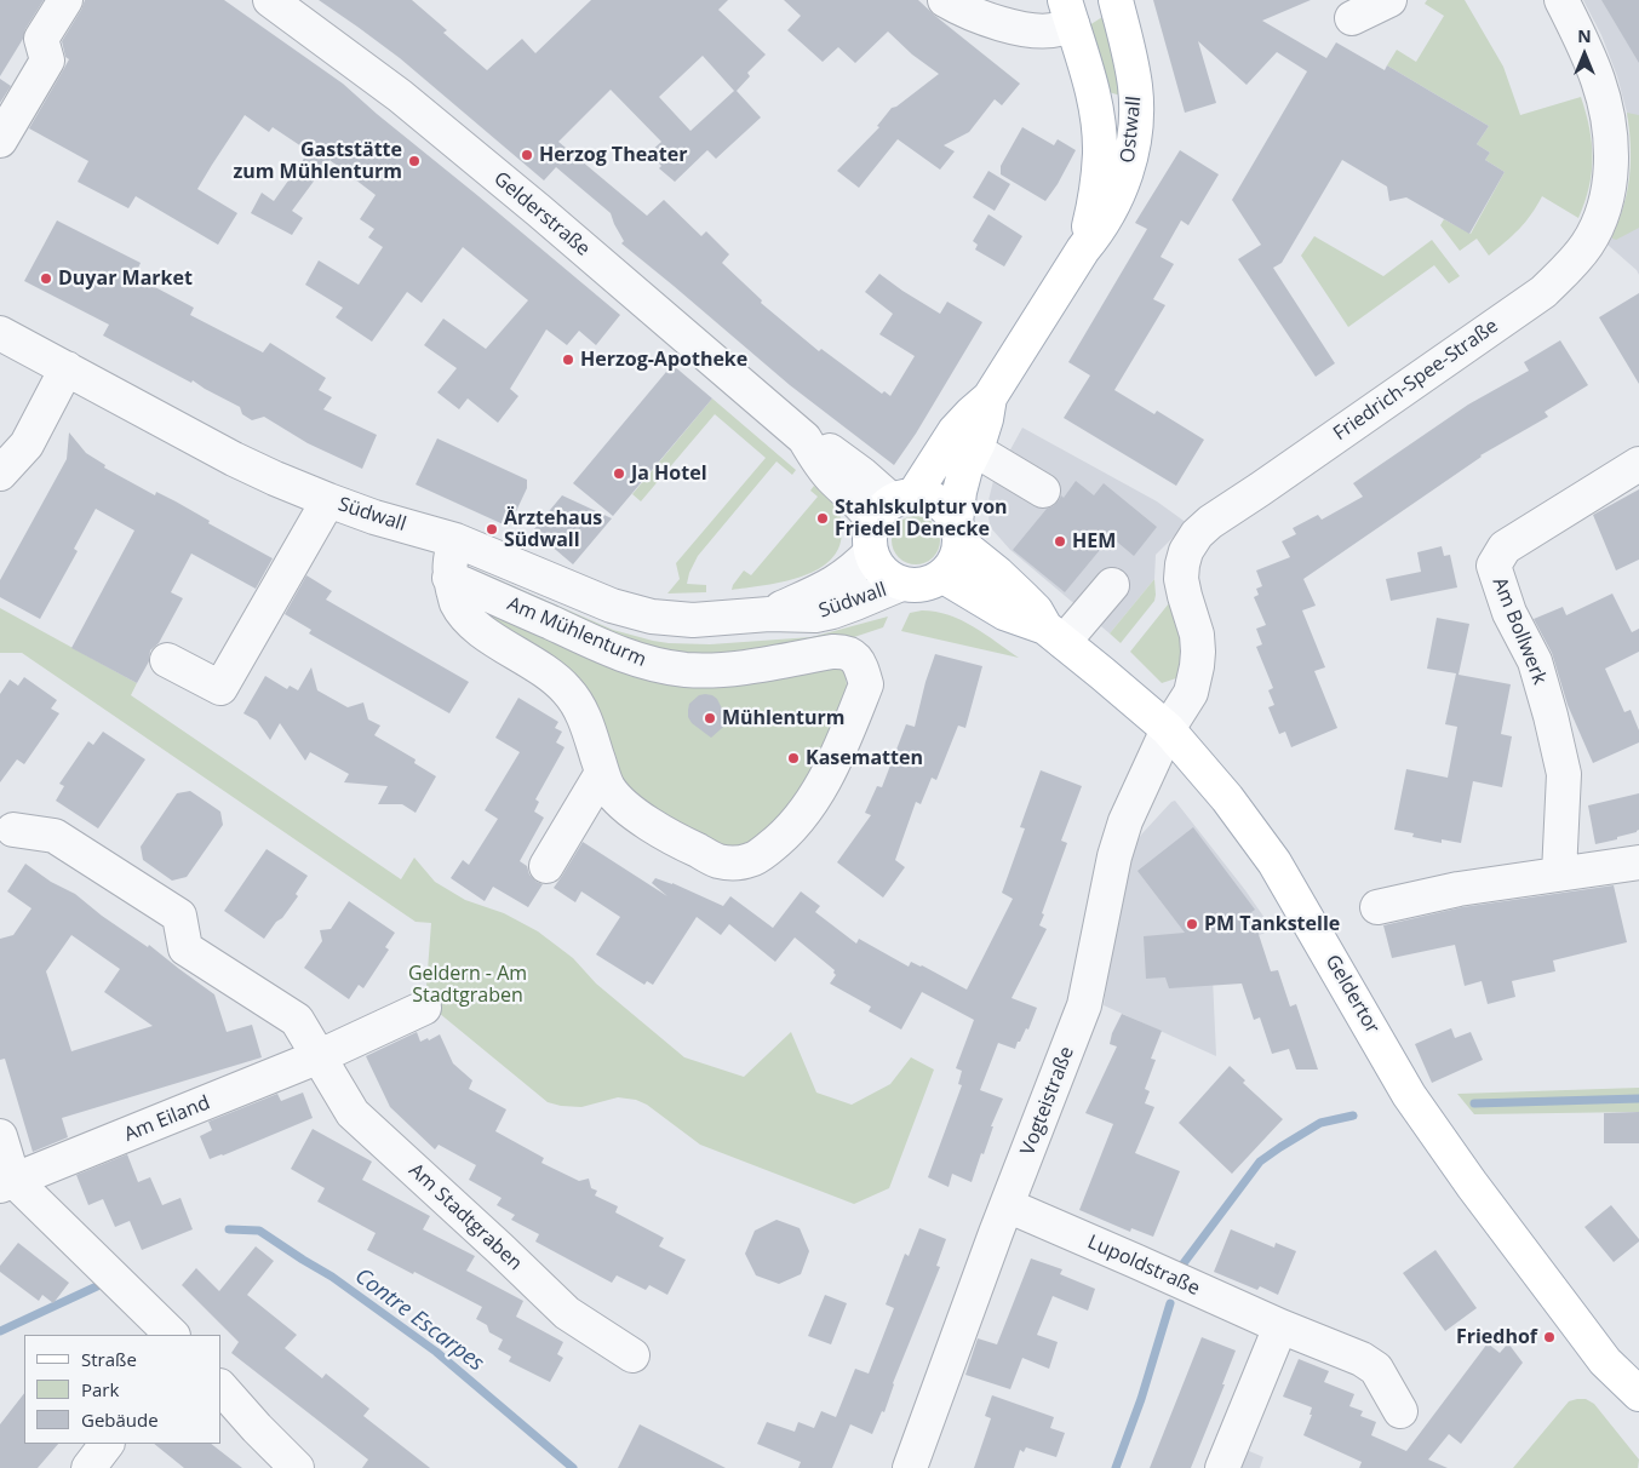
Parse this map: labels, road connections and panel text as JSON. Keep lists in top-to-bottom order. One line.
{"streets":{"main road":["Ostwall","Geldertor"],"street":["Gelderstraße","Friedrich-Spee-Straße","Südwall","Am Bollwerk","Am Mühlenturm","Vogteistraße","Am Eiland","Am Stadtgraben","Lupoldstraße"]},"crossings":[["Ostwall","Gelderstraße"],["Ostwall","Südwall"],["Ostwall","Geldertor"],["Gelderstraße","Südwall"],["Gelderstraße","Geldertor"],["Friedrich-Spee-Straße","Geldertor"],["Friedrich-Spee-Straße","Vogteistraße"],["Südwall","Am Mühlenturm"],["Südwall","Geldertor"],["Geldertor","Vogteistraße"],["Vogteistraße","Lupoldstraße"],["Am Eiland","Am Stadtgraben"]],"water":["Contre Escarpes"],"parks":["Geldern - Am Stadtgraben"],"places":["Herzog Theater","Gaststätte zum Mühlenturm","Duyar Market","Herzog-Apotheke","Ja Hotel","Stahlskulptur von Friedel Denecke","Ärztehaus Südwall","HEM","Mühlenturm","Kasematten","PM Tankstelle","Friedhof"],"legend":["Straße","Park","Gebäude"],"north":"top"}
